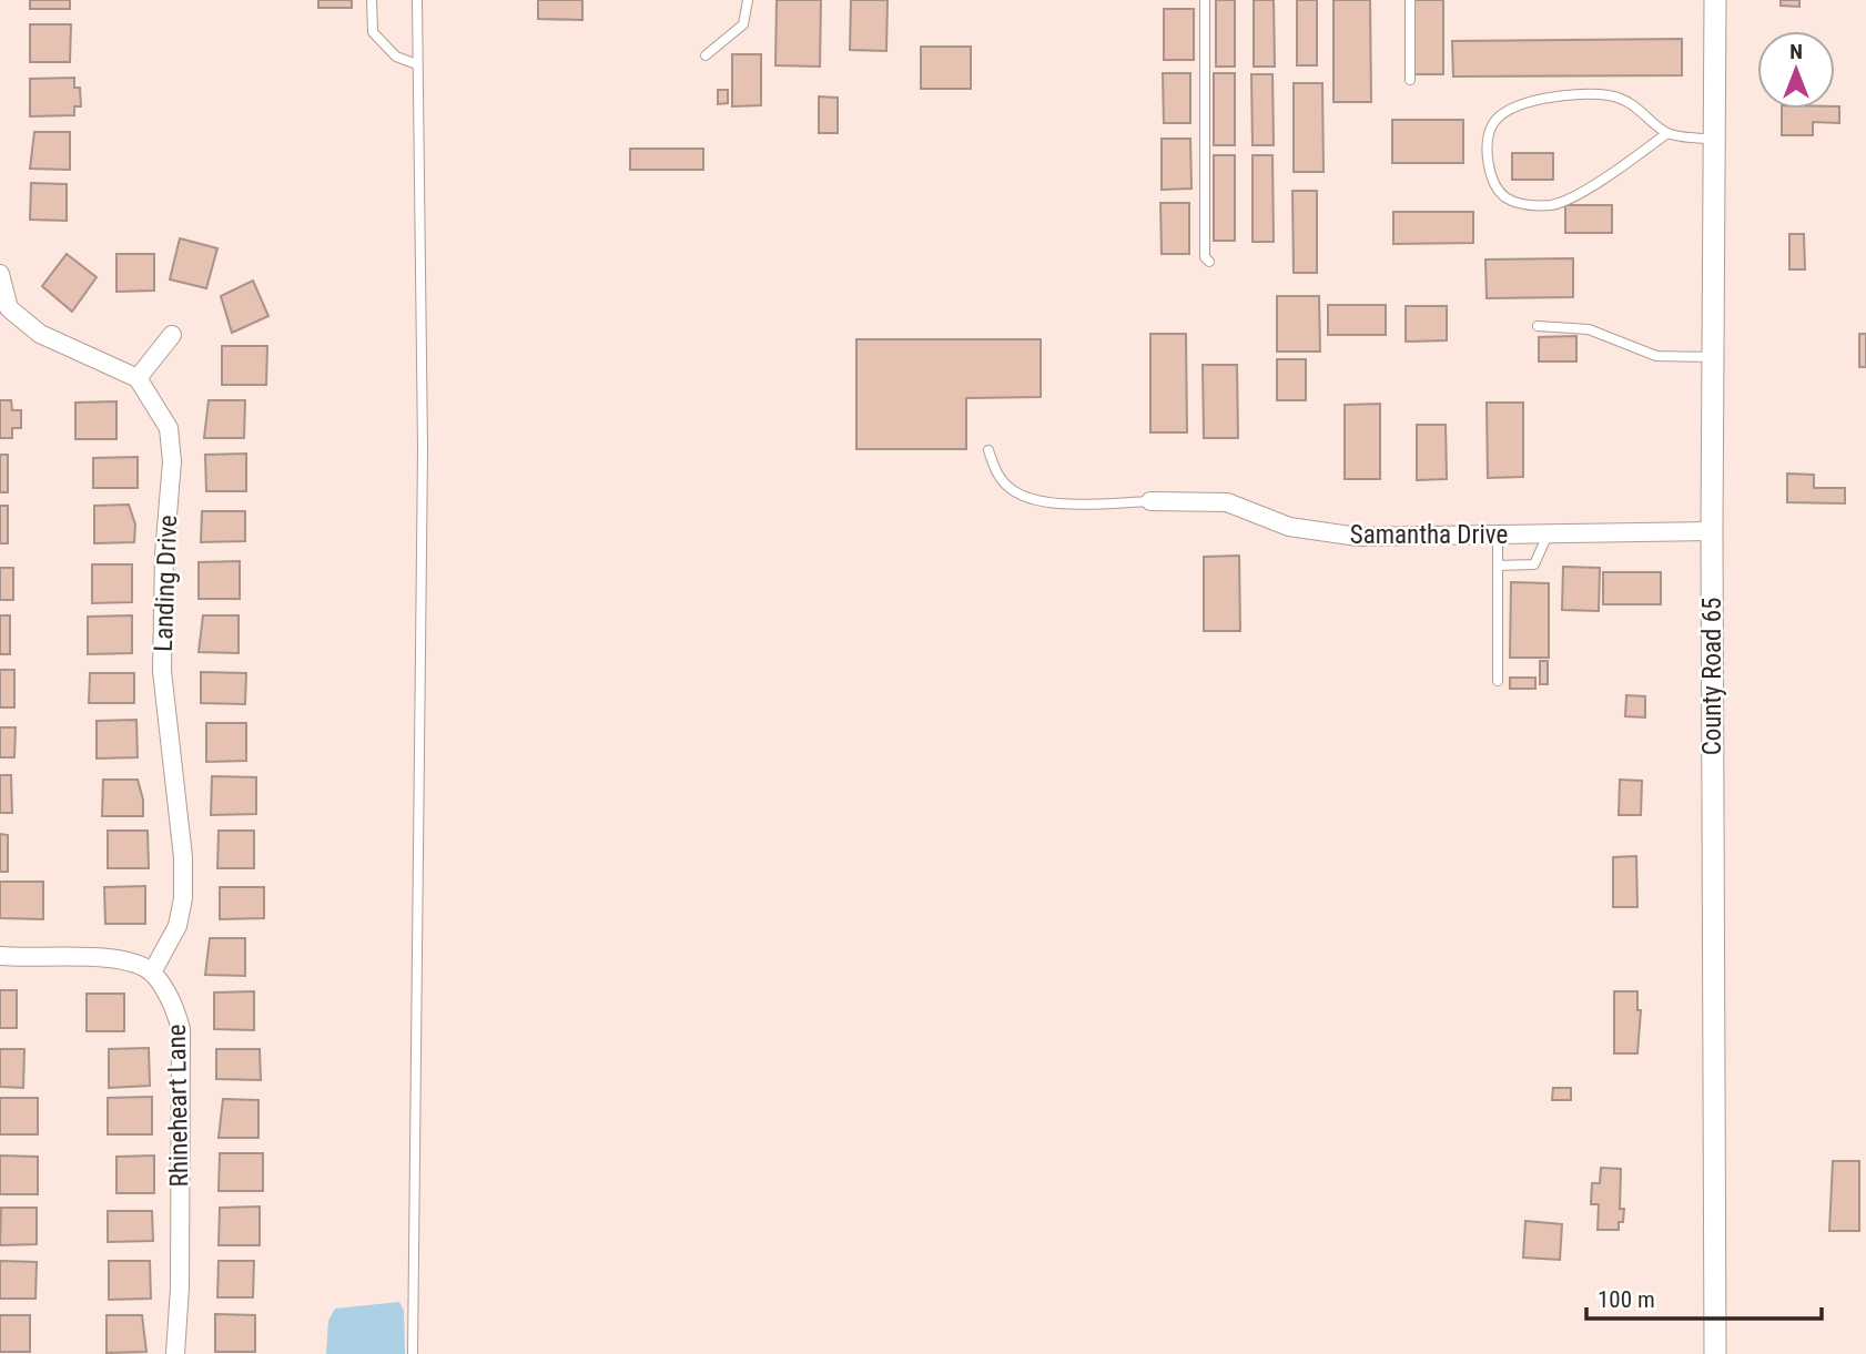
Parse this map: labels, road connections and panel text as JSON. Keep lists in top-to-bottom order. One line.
{"streets":{"street":["Samantha Drive","Landing Drive","County Road 65","Rhineheart Lane"]},"crossings":[["Samantha Drive","County Road 65"],["Landing Drive","Rhineheart Lane"]],"scale_bar":"100 m","north":"top"}
